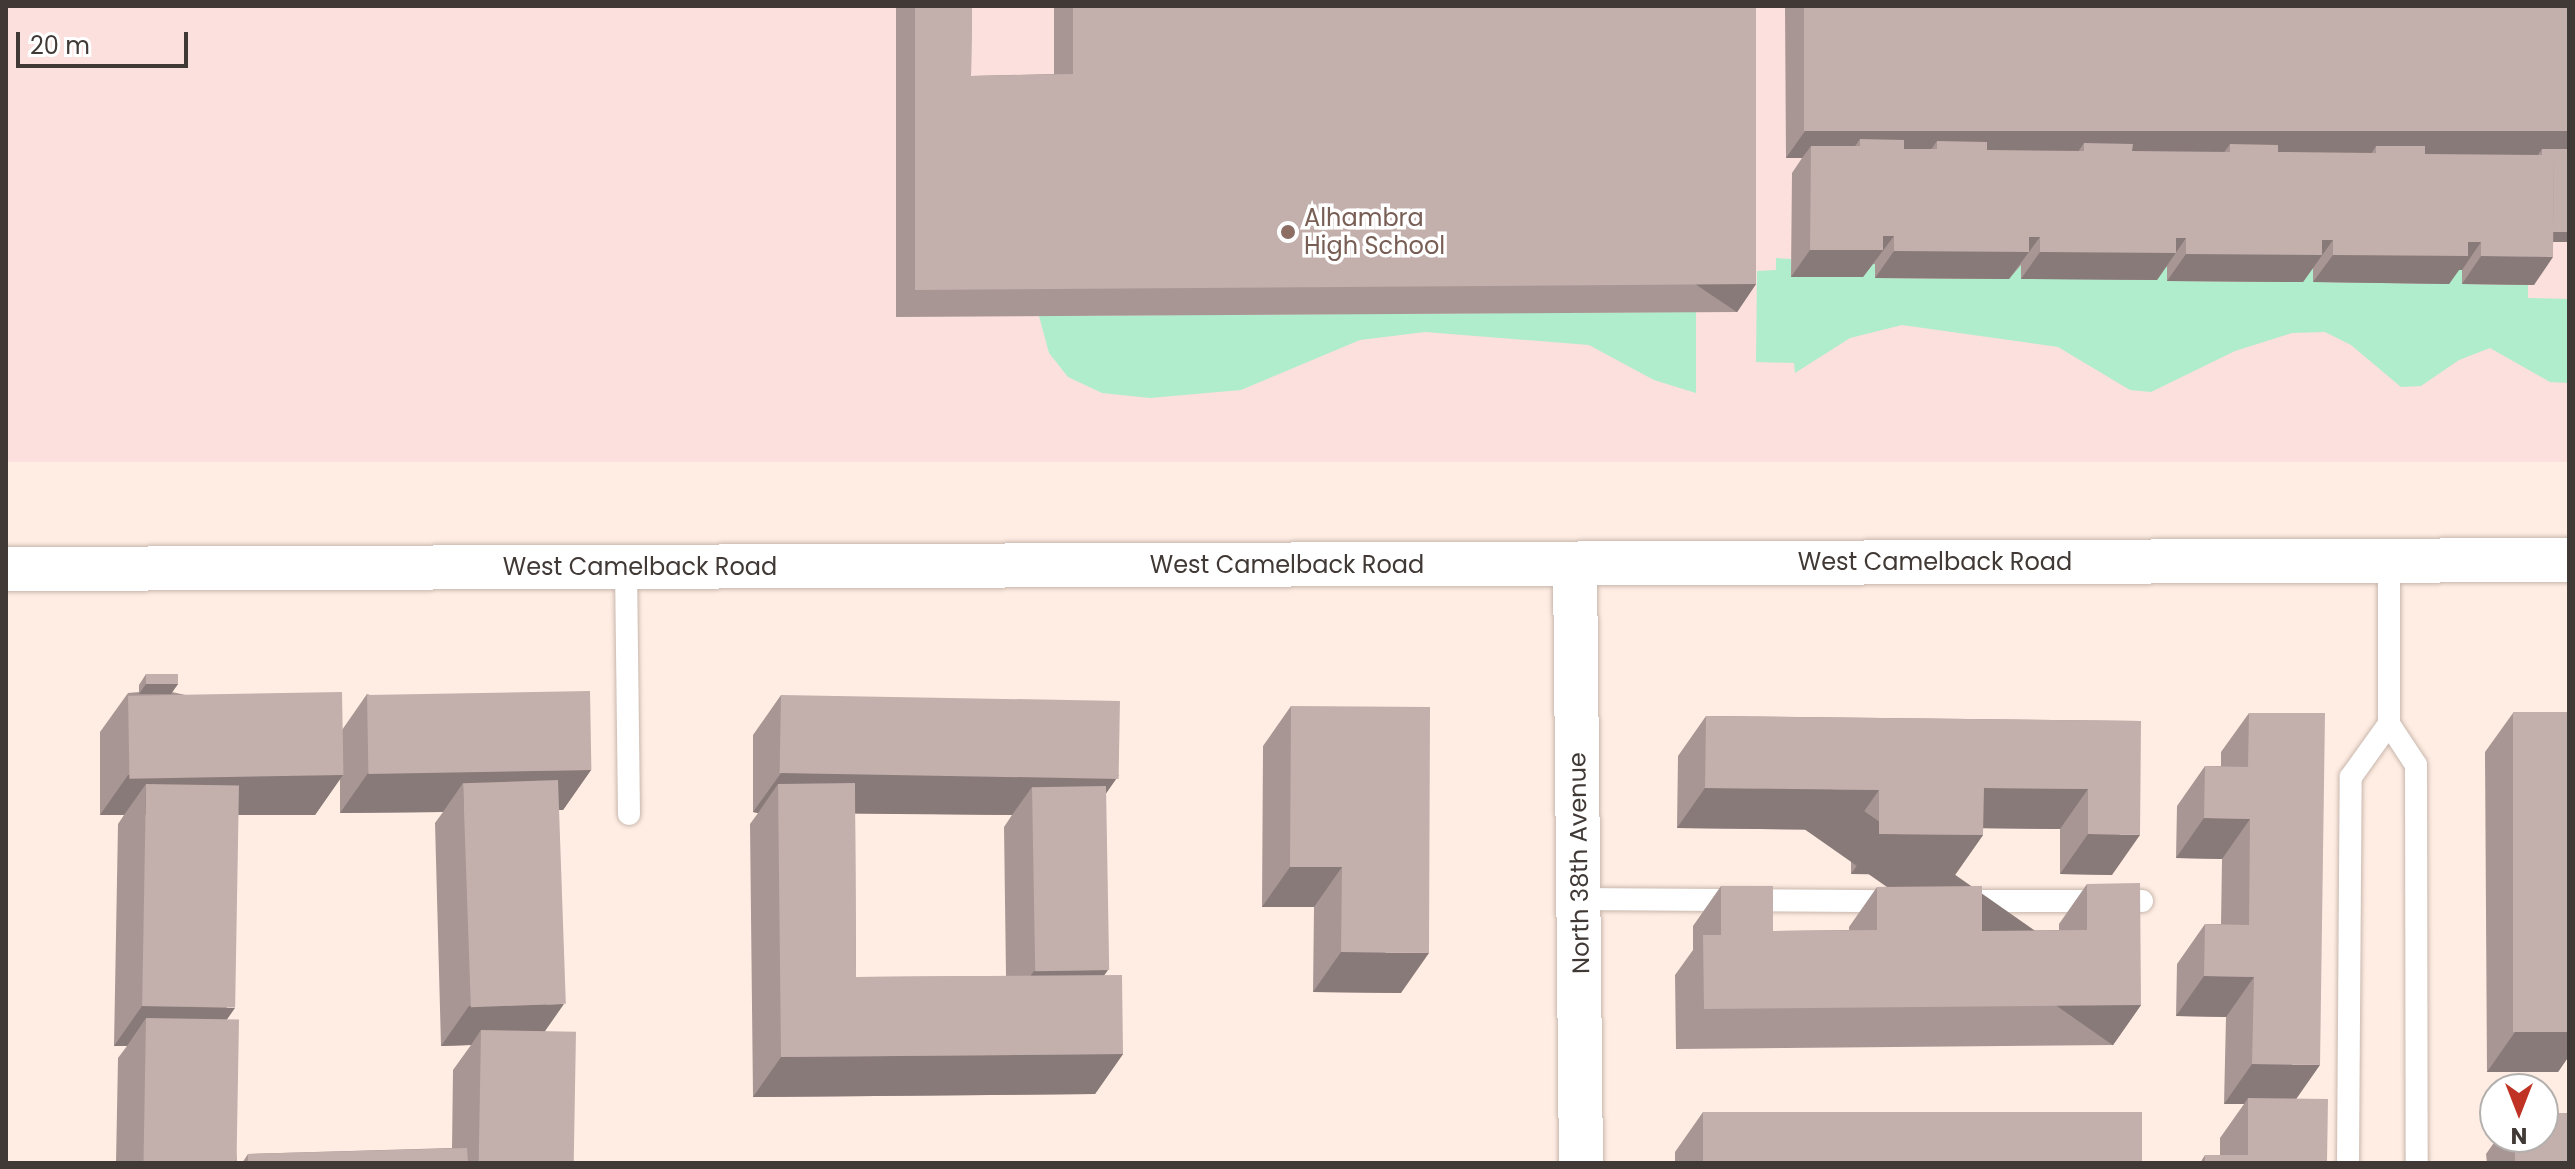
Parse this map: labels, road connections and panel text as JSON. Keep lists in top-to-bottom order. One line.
{"streets":{"main road":["West Camelback Road","North 38th Avenue"]},"crossings":[["West Camelback Road","North 38th Avenue"]],"places":["Alhambra High School"],"scale_bar":"20 m","north":"bottom"}
